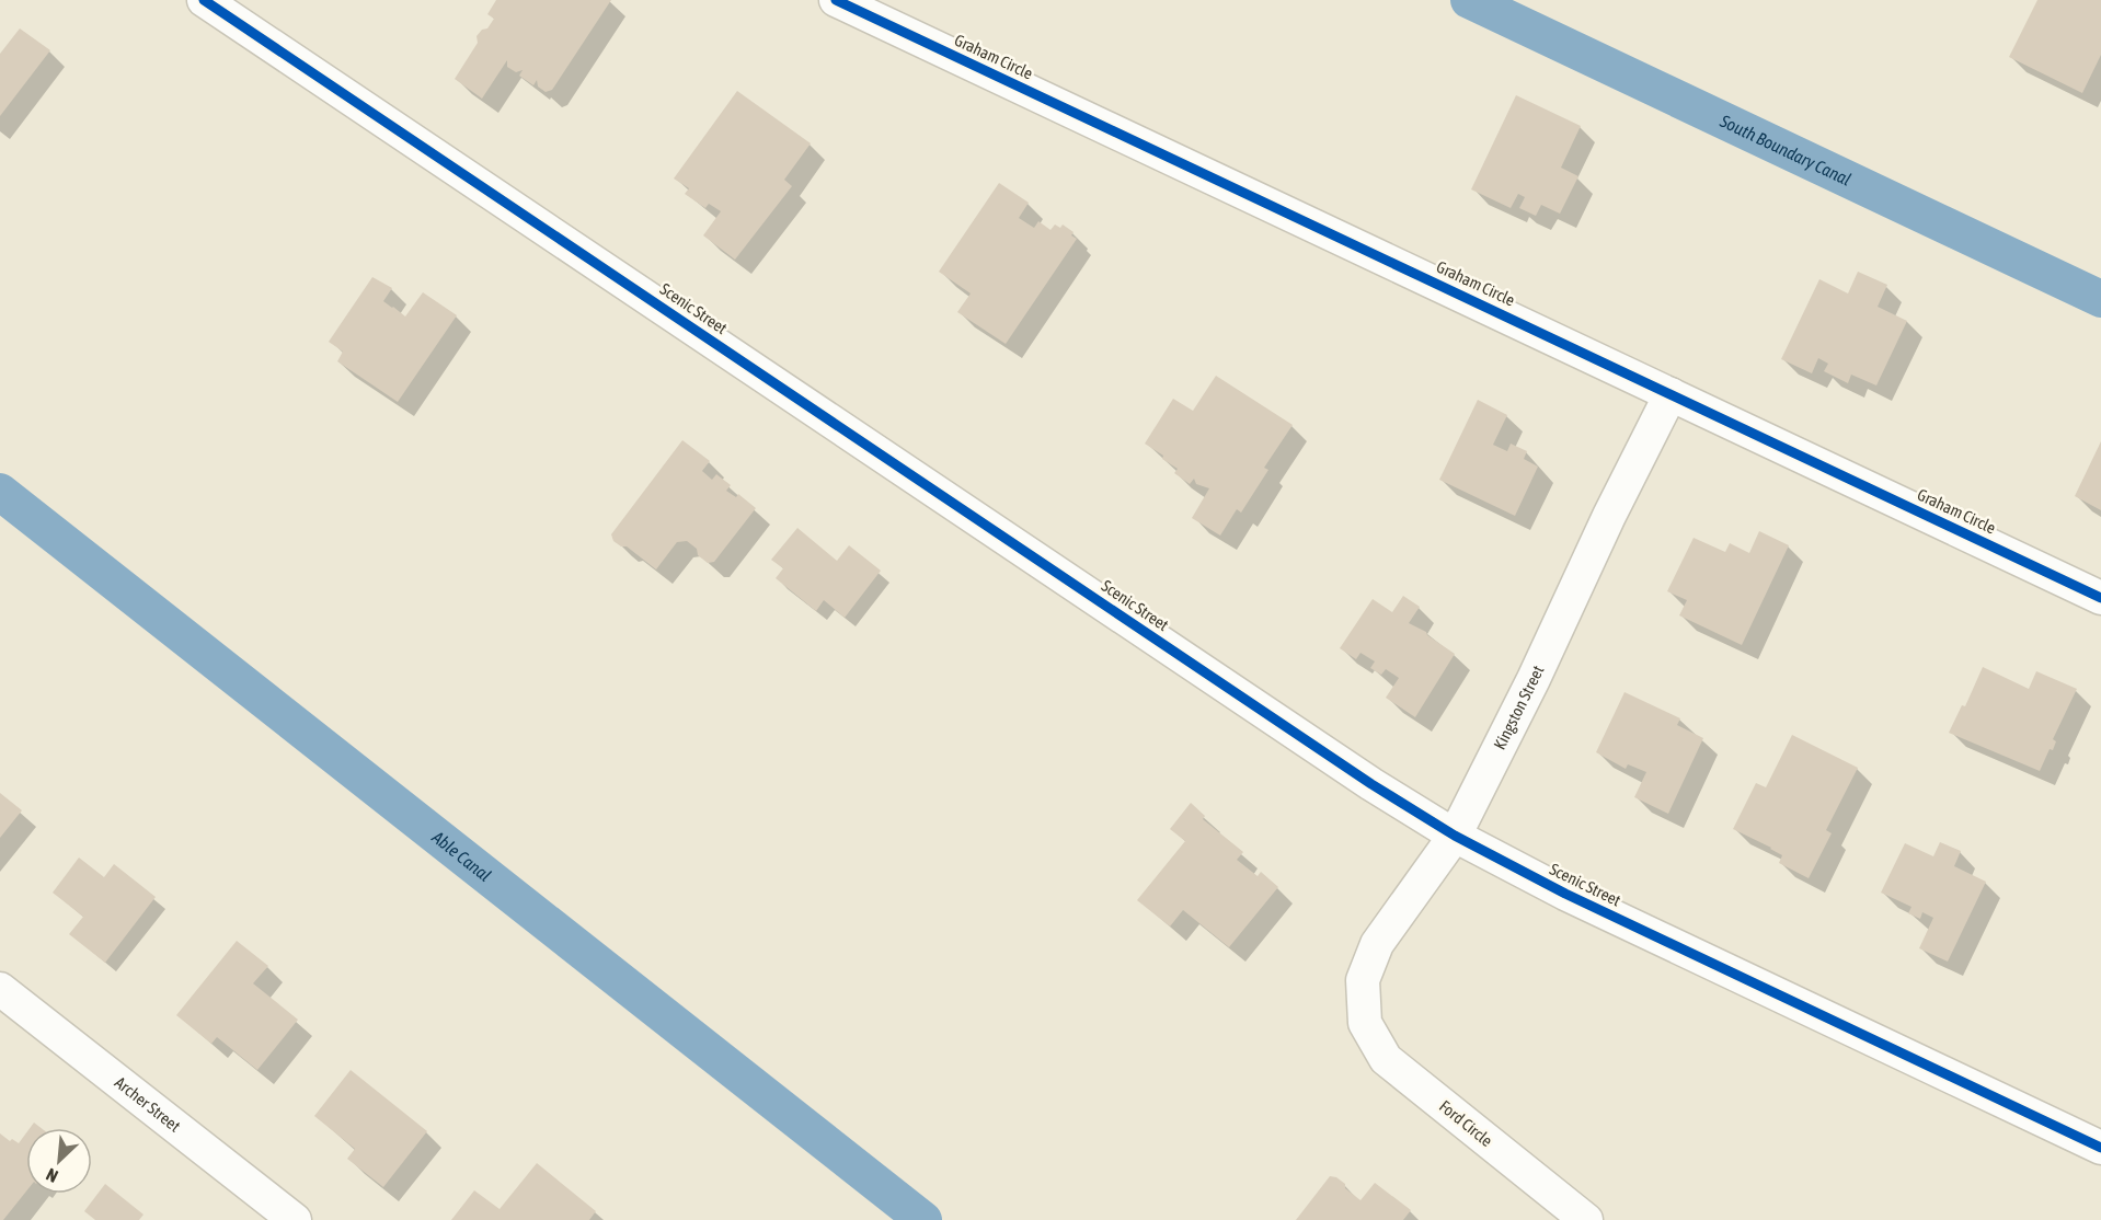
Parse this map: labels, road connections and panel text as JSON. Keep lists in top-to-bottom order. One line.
{"streets":{"street":["Graham Circle","Scenic Street","Kingston Street","Archer Street","Ford Circle"]},"crossings":[["Graham Circle","Kingston Street"],["Scenic Street","Kingston Street"],["Kingston Street","Ford Circle"]],"water":["South Boundary Canal","Able Canal"],"north":"bottom left"}
